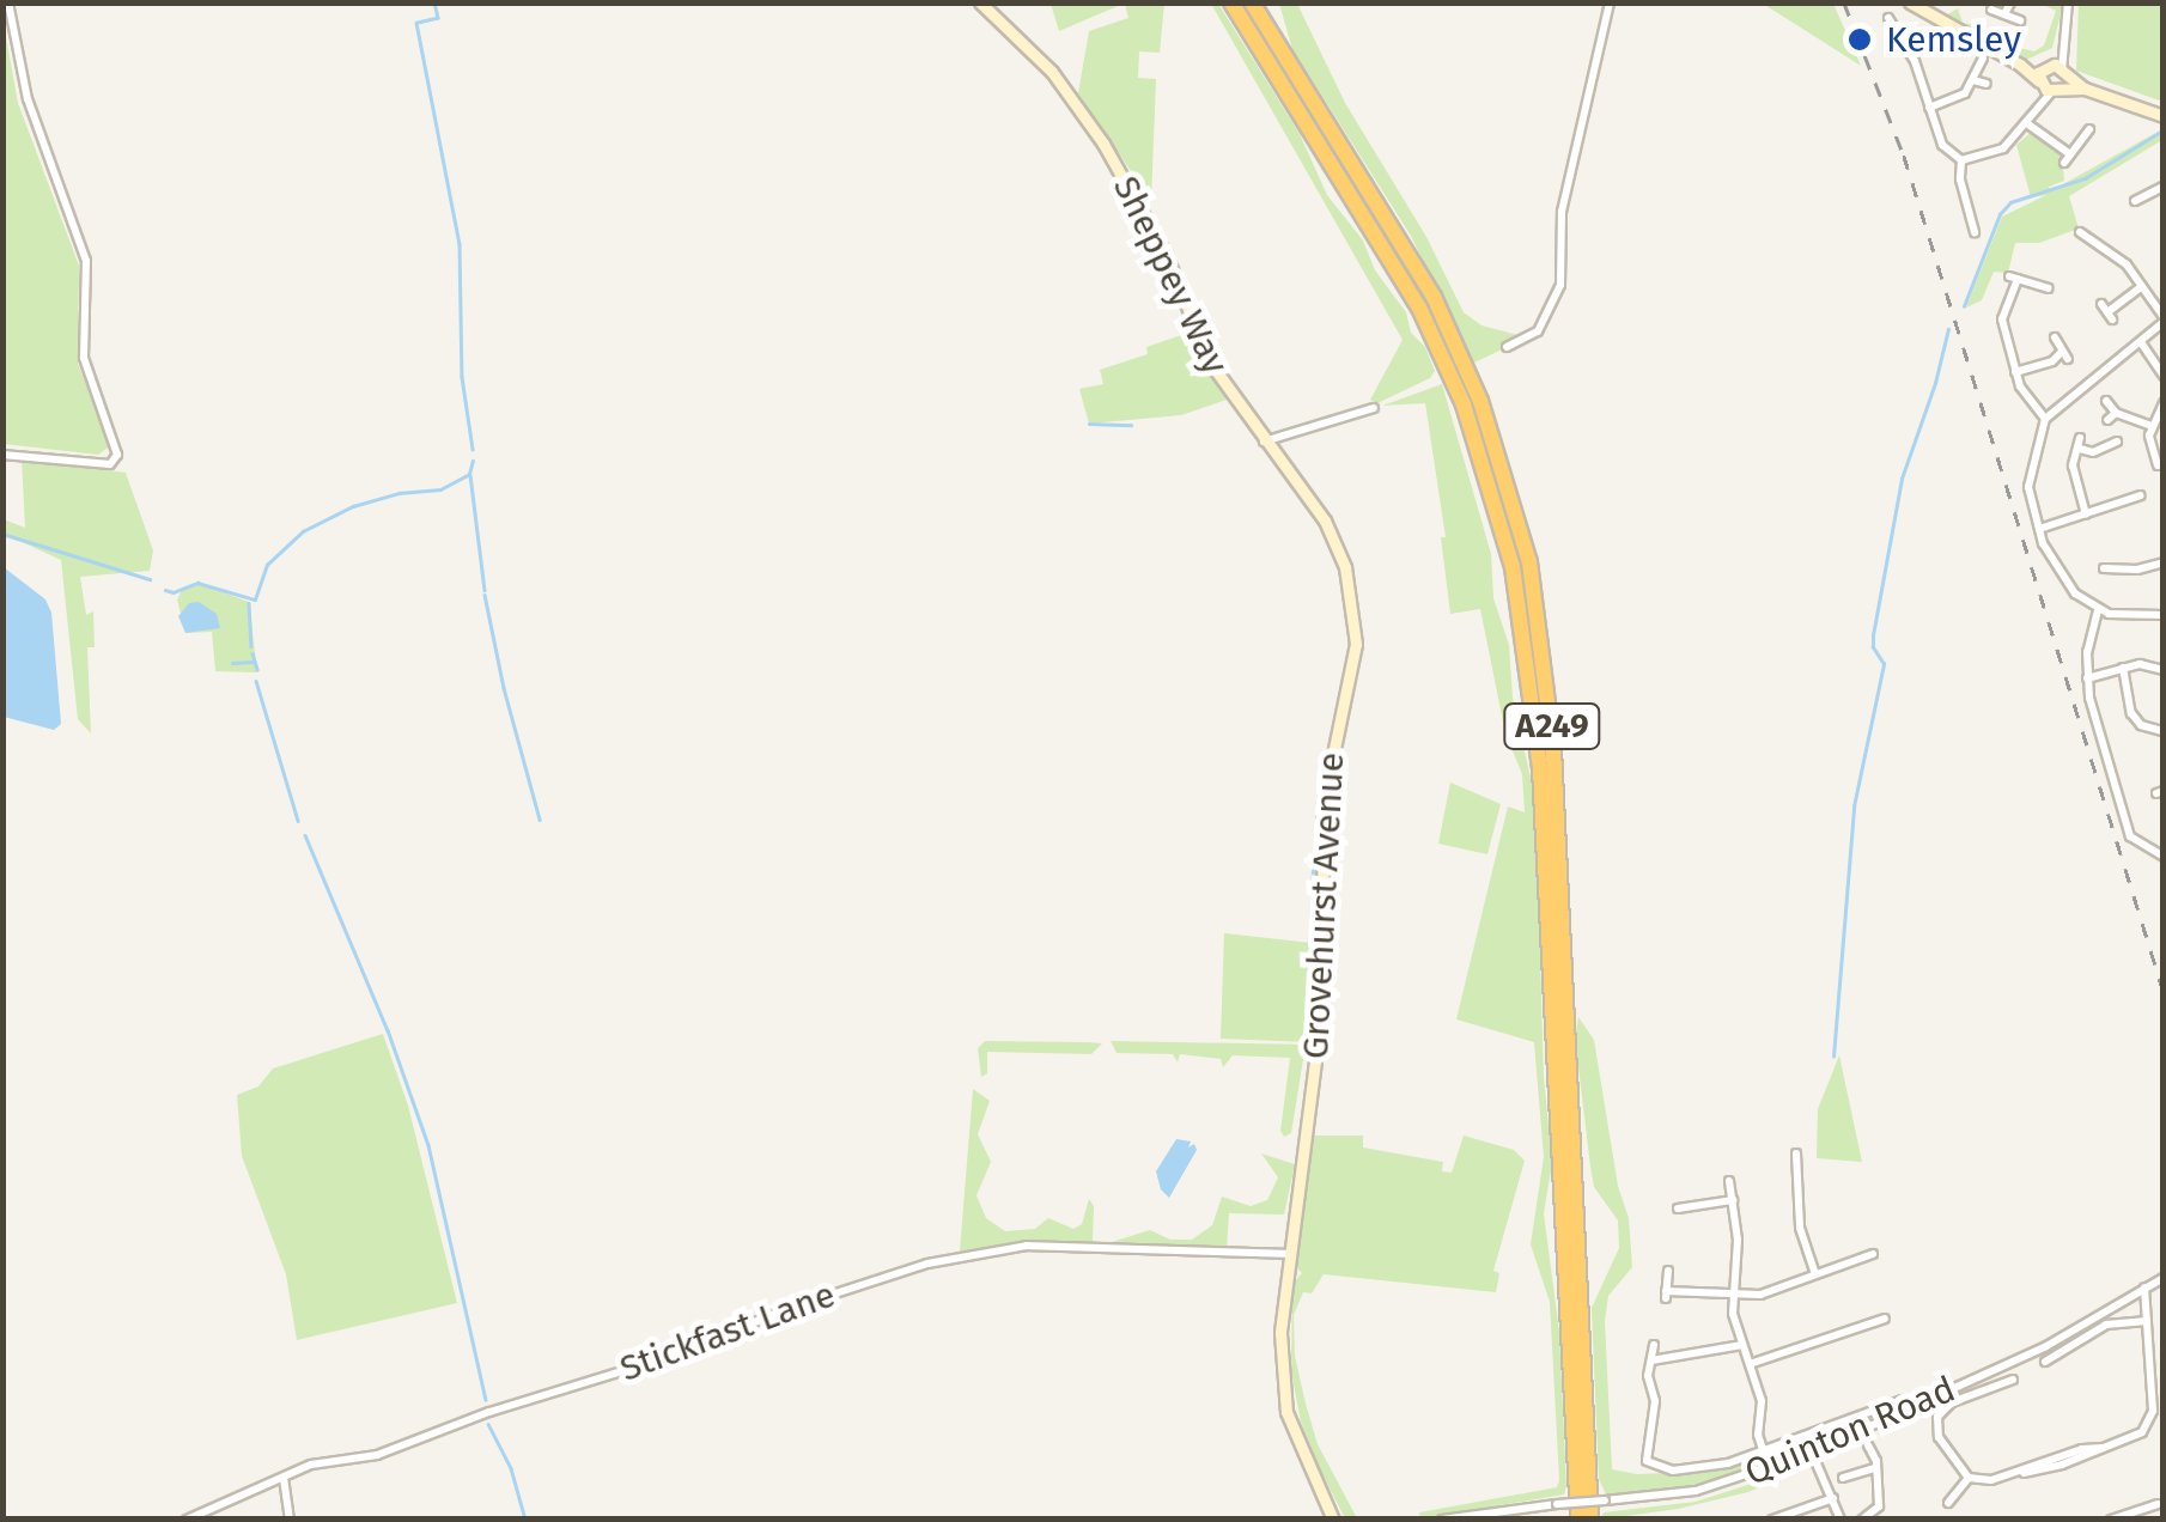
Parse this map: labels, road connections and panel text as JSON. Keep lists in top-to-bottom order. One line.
{"streets":{"highway":["A249"],"street":["Sheppey Way","Grovehurst Avenue","Stickfast Lane","Quinton Road"]},"crossings":[["Sheppey Way","Grovehurst Avenue"],["Grovehurst Avenue","Stickfast Lane"]],"places":["Kemsley"]}
